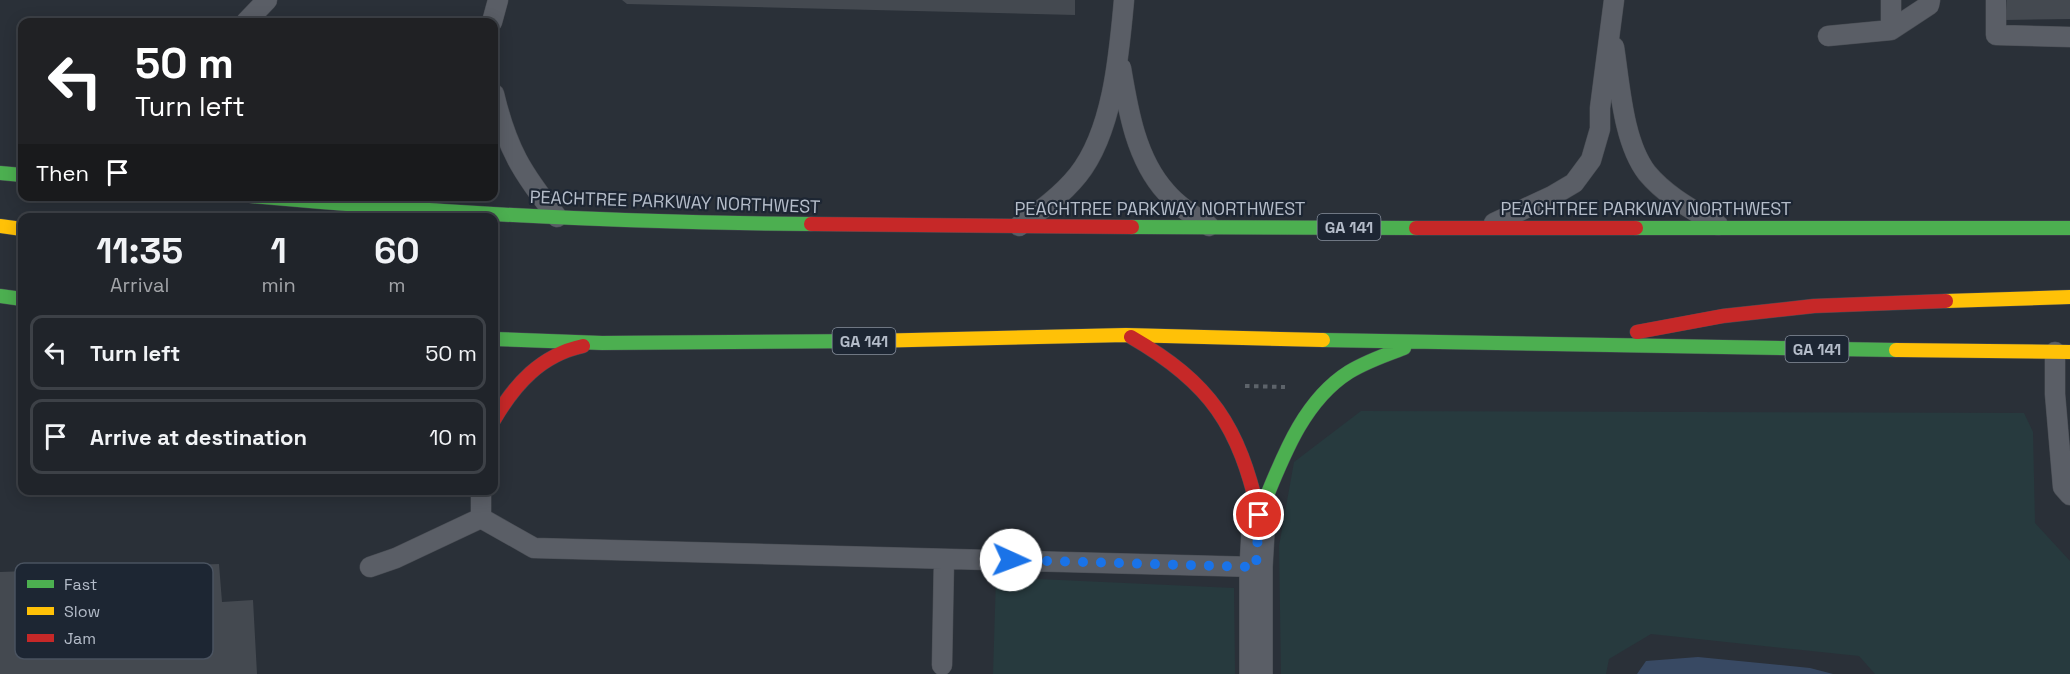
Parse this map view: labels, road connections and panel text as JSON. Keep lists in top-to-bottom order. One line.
{"streets":{"highway":["PEACHTREE PARKWAY NORTHWEST","GA 141"]},"legend":["Fast","Slow","Jam"],"page":{"turn":["50 m","Turn left"],"then":"Then","eta":["11:35","Arrival","1","min","60","m"],"list":[{"name":"Turn left","value":"50 m"},{"name":"Arrive at destination","value":"10 m"}]}}
